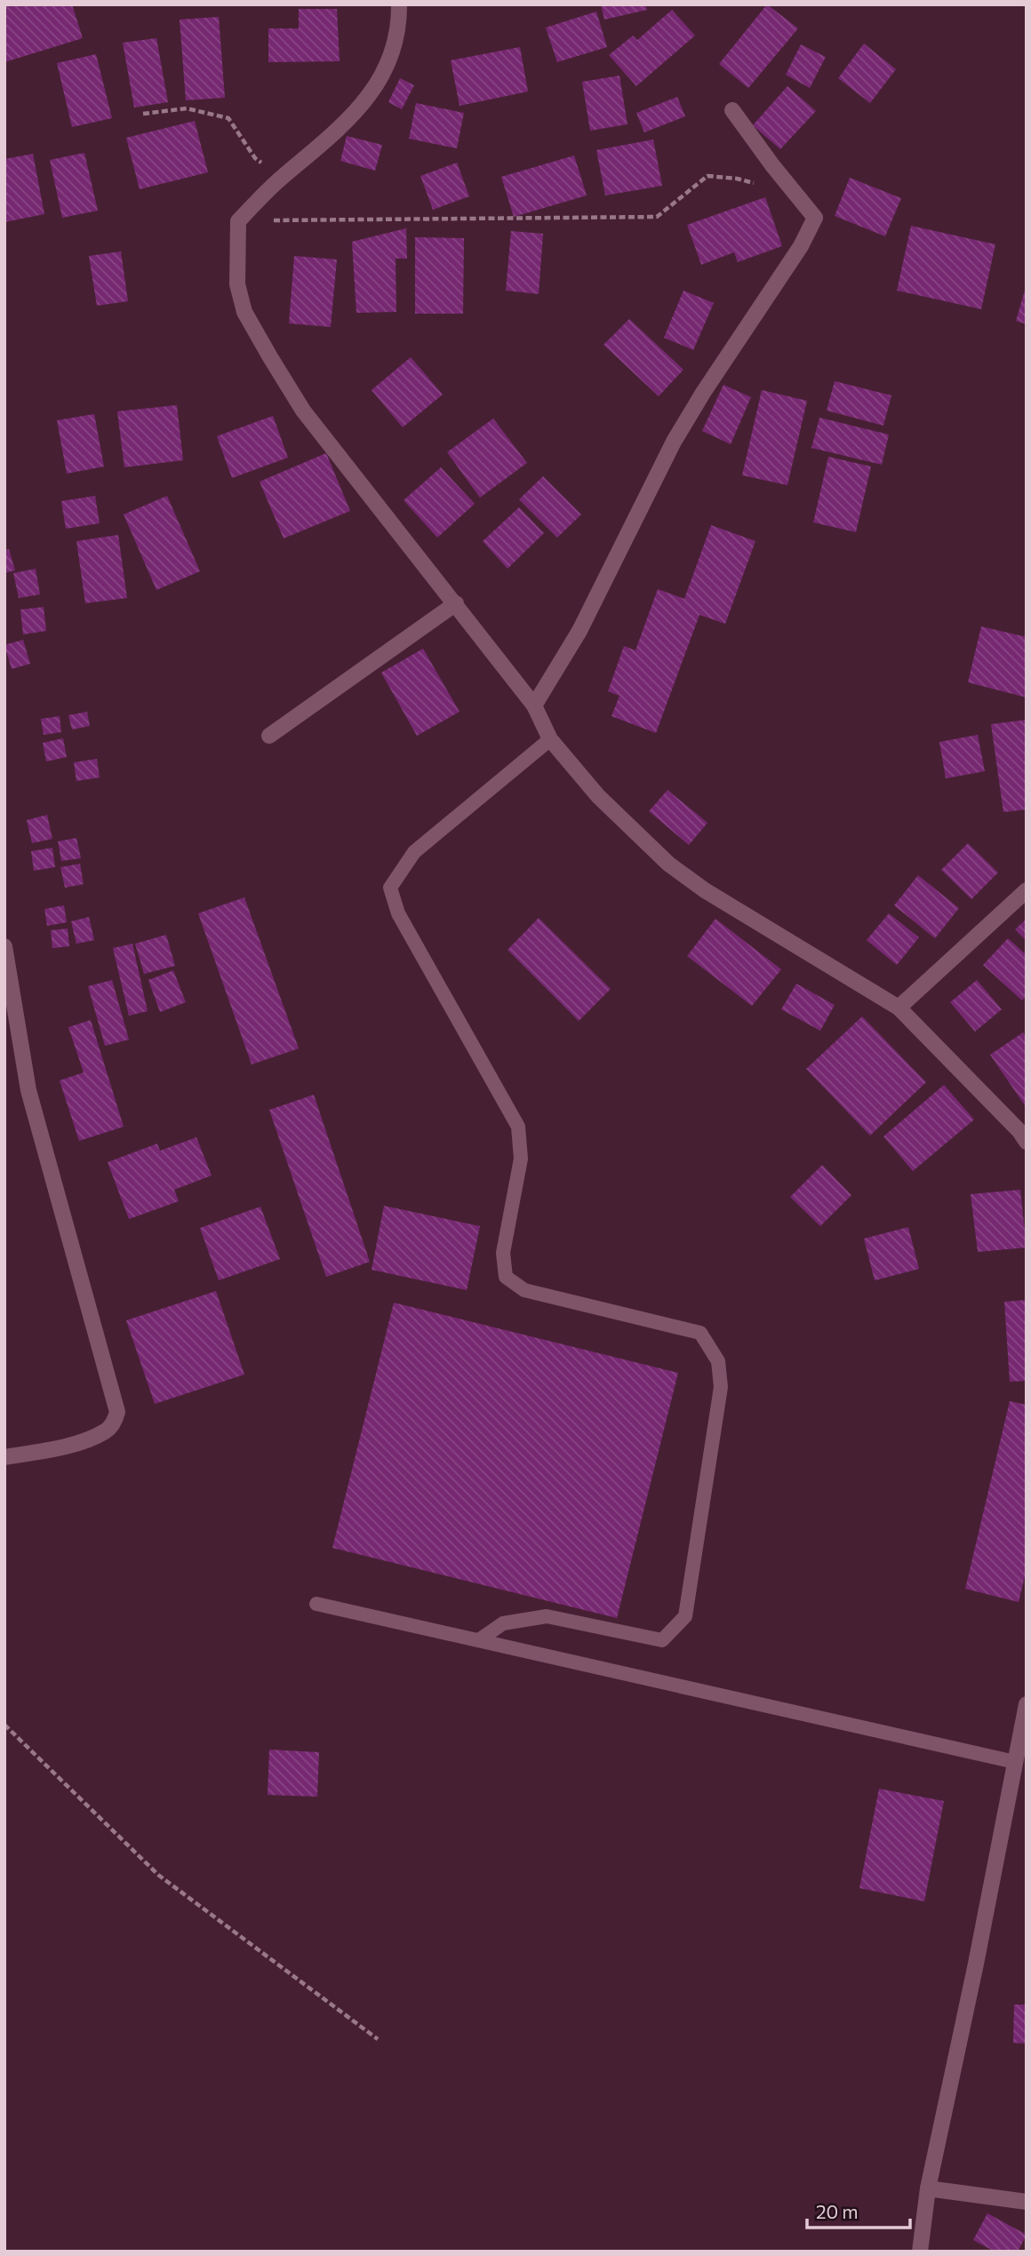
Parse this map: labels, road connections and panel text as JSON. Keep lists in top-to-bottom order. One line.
{"scale_bar":"20 m"}
